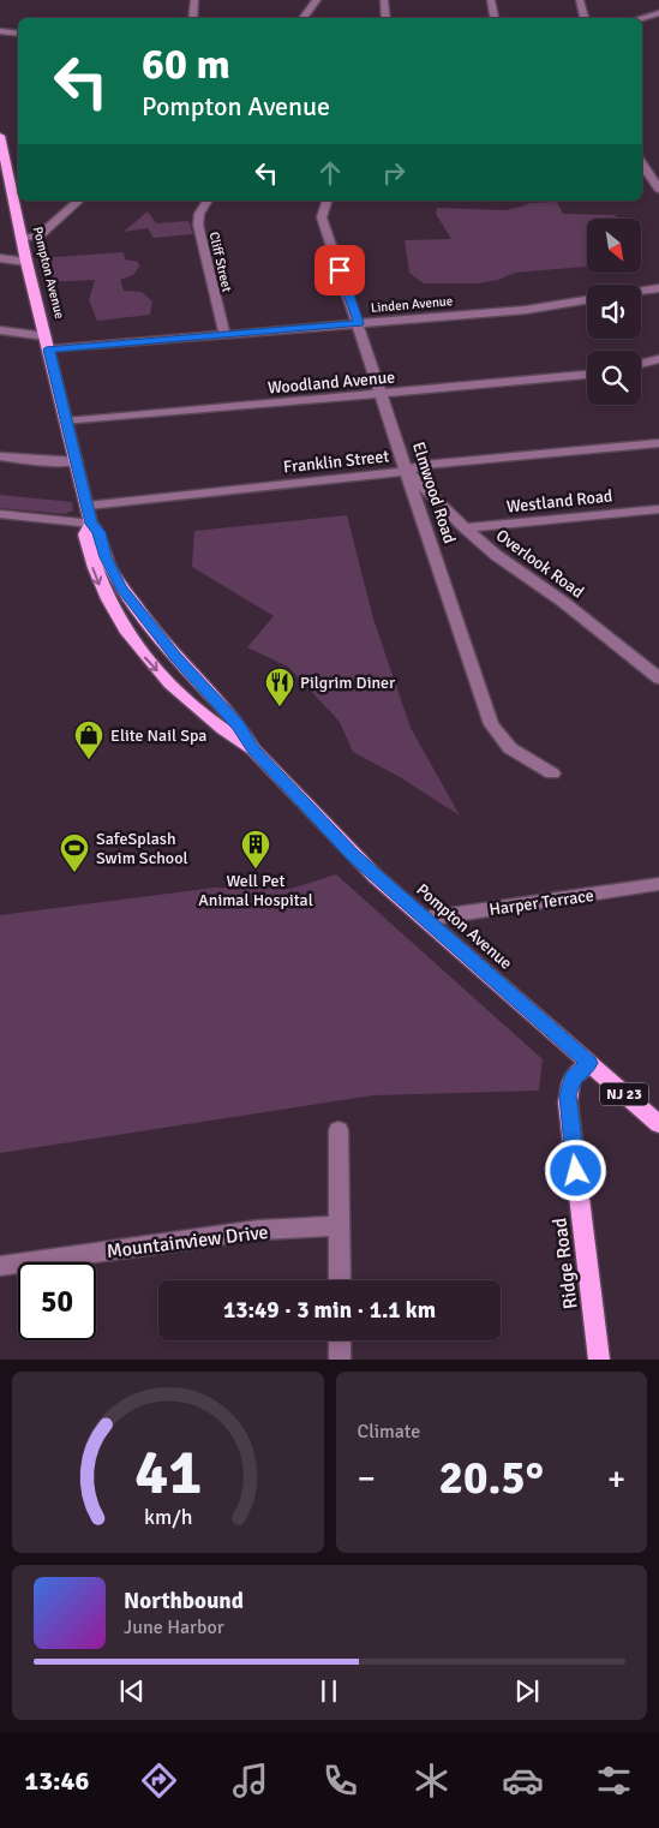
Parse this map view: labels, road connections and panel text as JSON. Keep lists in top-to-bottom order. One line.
{"streets":{"main road":["Pompton Avenue","NJ 23","Ridge Road"],"street":["Cliff Street","Linden Avenue","Woodland Avenue","Franklin Street","Elmwood Road","Westland Road","Overlook Road","Harper Terrace","Mountainview Drive"]},"crossings":[["Cliff Street","Linden Avenue"],["Pompton Avenue","Linden Avenue"],["Pompton Avenue","Woodland Avenue"],["Pompton Avenue","Franklin Street"],["Pompton Avenue","Harper Terrace"],["Pompton Avenue","Ridge Road"],["Linden Avenue","Elmwood Road"],["Woodland Avenue","Elmwood Road"],["Franklin Street","Elmwood Road"],["Franklin Street","Overlook Road"],["Elmwood Road","Overlook Road"],["Westland Road","Overlook Road"]],"places":{"restaurant":["Pilgrim Diner"],"shop":["Elite Nail Spa"],"building":["Well Pet Animal Hospital"],"sports":["SafeSplash Swim School"]},"north":"bottom right","page":{"turn":["60 m","Pompton Avenue"],"limit":"50","trip":"13:49 · 3 min · 1.1 km","tile":"Climate","heat":["−","20.5°","+"],"song":["Northbound","June Harbor"],"tabs":"13:46","gauge":["41","km/h"]}}
